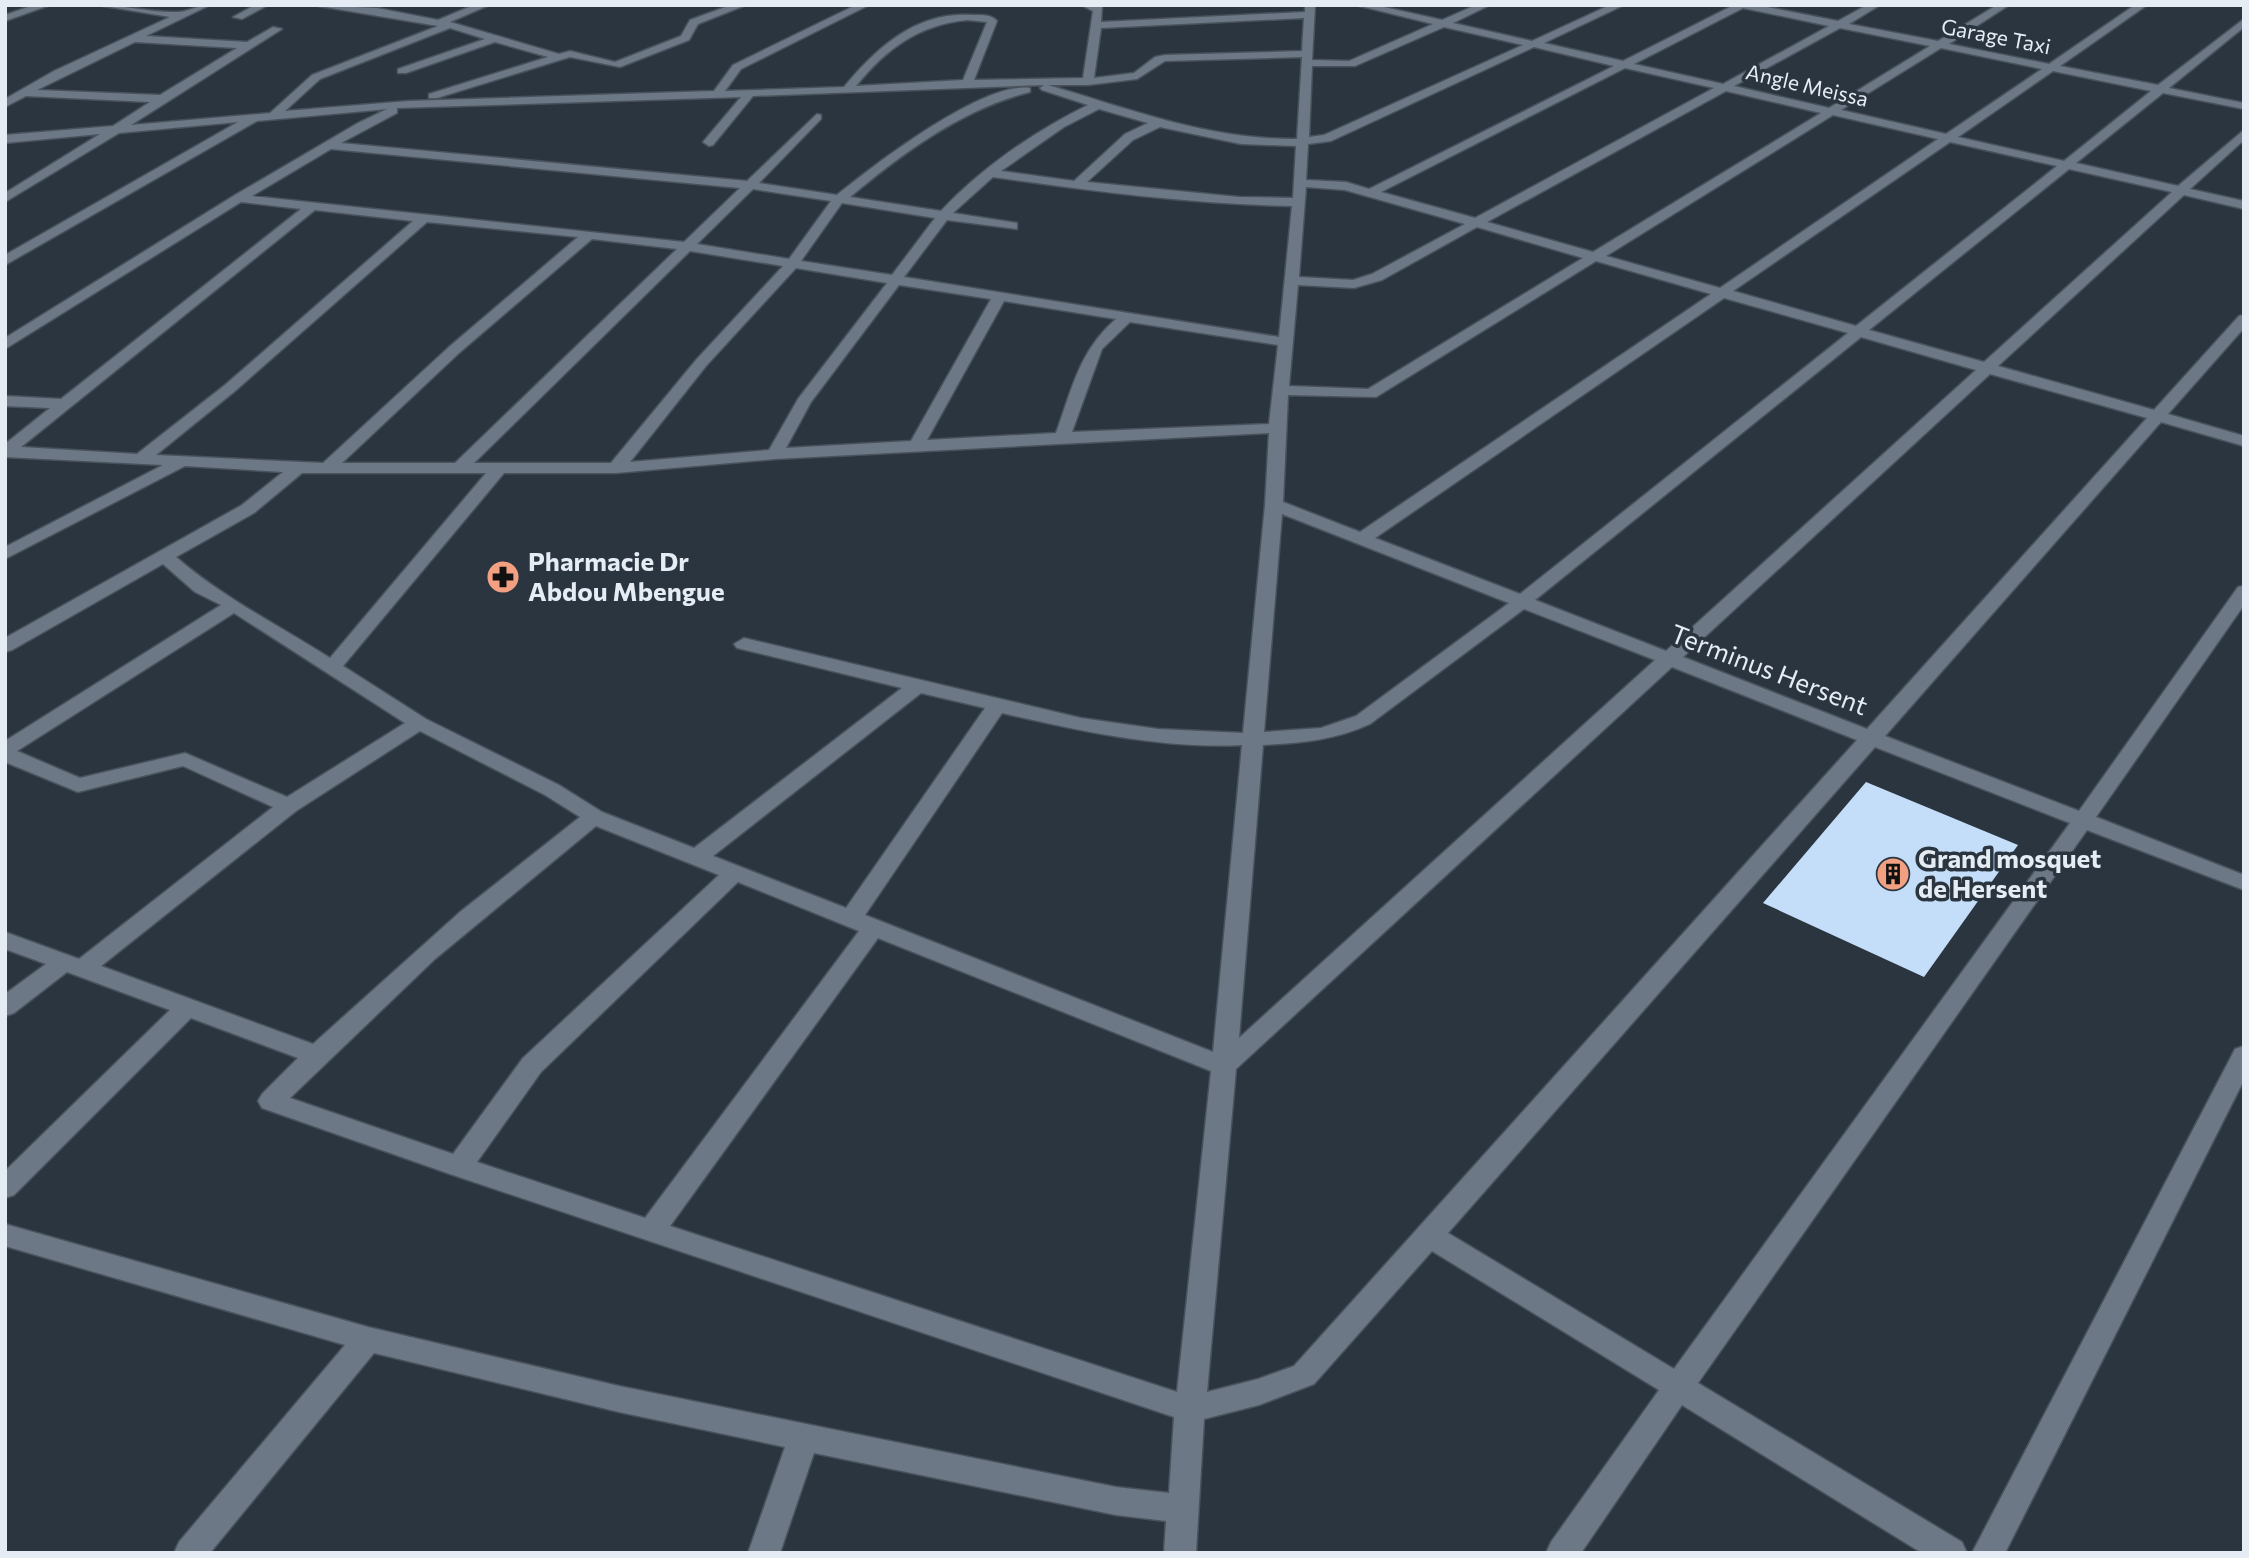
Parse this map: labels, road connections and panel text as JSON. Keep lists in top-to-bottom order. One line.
{"streets":{"street":["Garage Taxi","Angle Meissa","Terminus Hersent"]},"places":{"pharmacy":["Pharmacie Dr Abdou Mbengue"],"building":["Grand mosquet de Hersent"]}}
